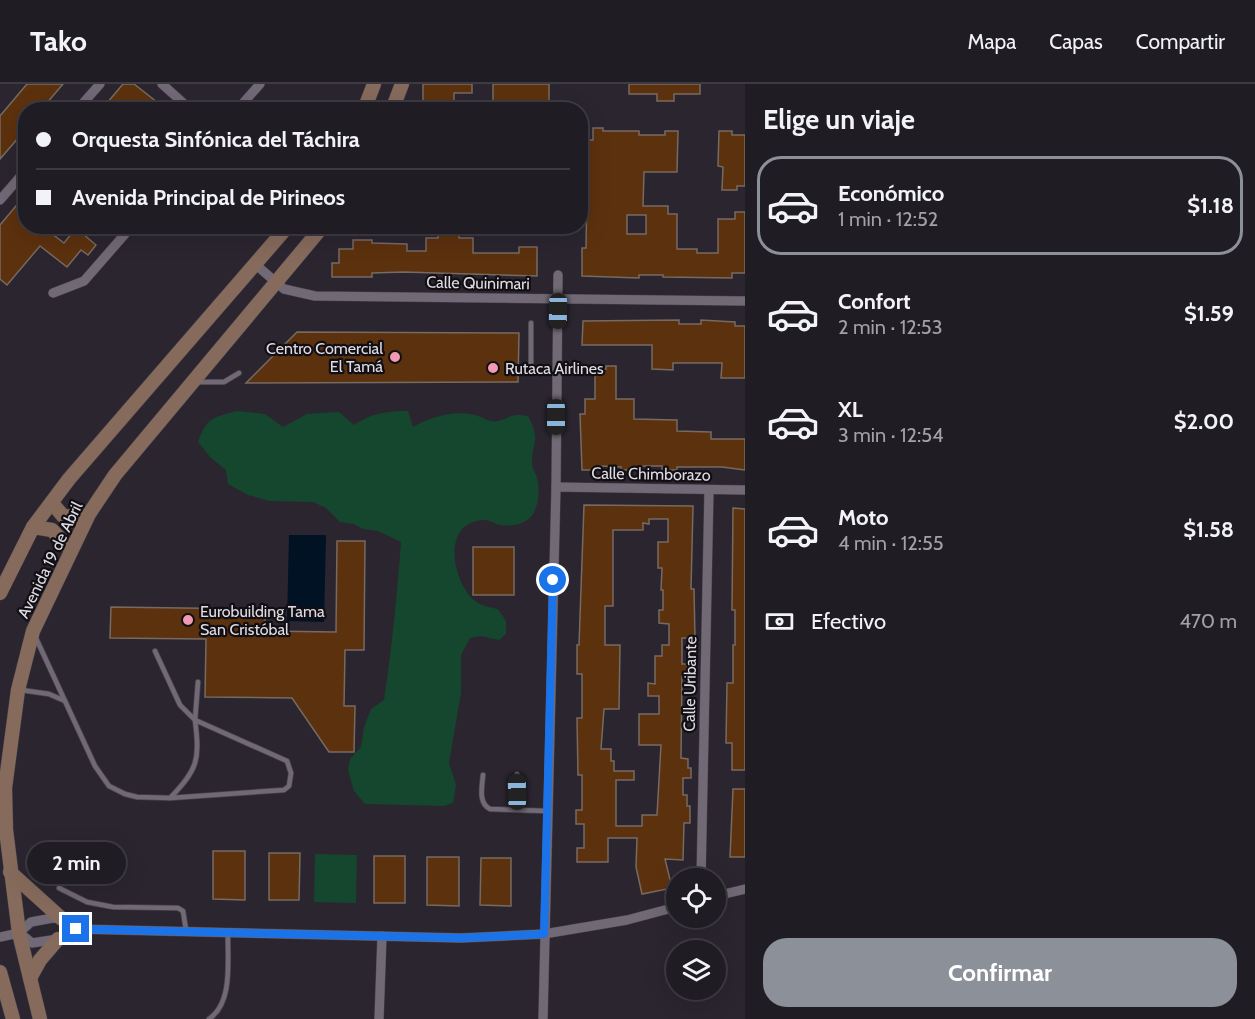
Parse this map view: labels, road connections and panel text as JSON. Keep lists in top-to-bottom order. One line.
{"streets":{"main road":["Avenida 19 de Abril"],"street":["Calle Quinimari","Calle Chimborazo","Calle Uribante"]},"crossings":[["Calle Quinimari","Avenida 19 de Abril"],["Calle Chimborazo","Calle Uribante"]],"places":["Centro Comercial El Tamá","Rutaca Airlines","Eurobuilding Tama San Cristóbal"],"page":{"header":"Tako","nav":["Mapa","Capas","Compartir"],"heading":"Elige un viaje","banner":["Orquesta Sinfónica del Táchira","Avenida Principal de Pirineos"],"list":[{"name":"Económico","note":"1 min · 12:52","value":"$1.18"},{"name":"Confort","note":"2 min · 12:53","value":"$1.59"},{"name":"XL","note":"3 min · 12:54","value":"$2.00"},{"name":"Moto","note":"4 min · 12:55","value":"$1.58"}],"pay":["Efectivo","470 m"],"bubble":"2 min","buttons":"Confirmar"}}
